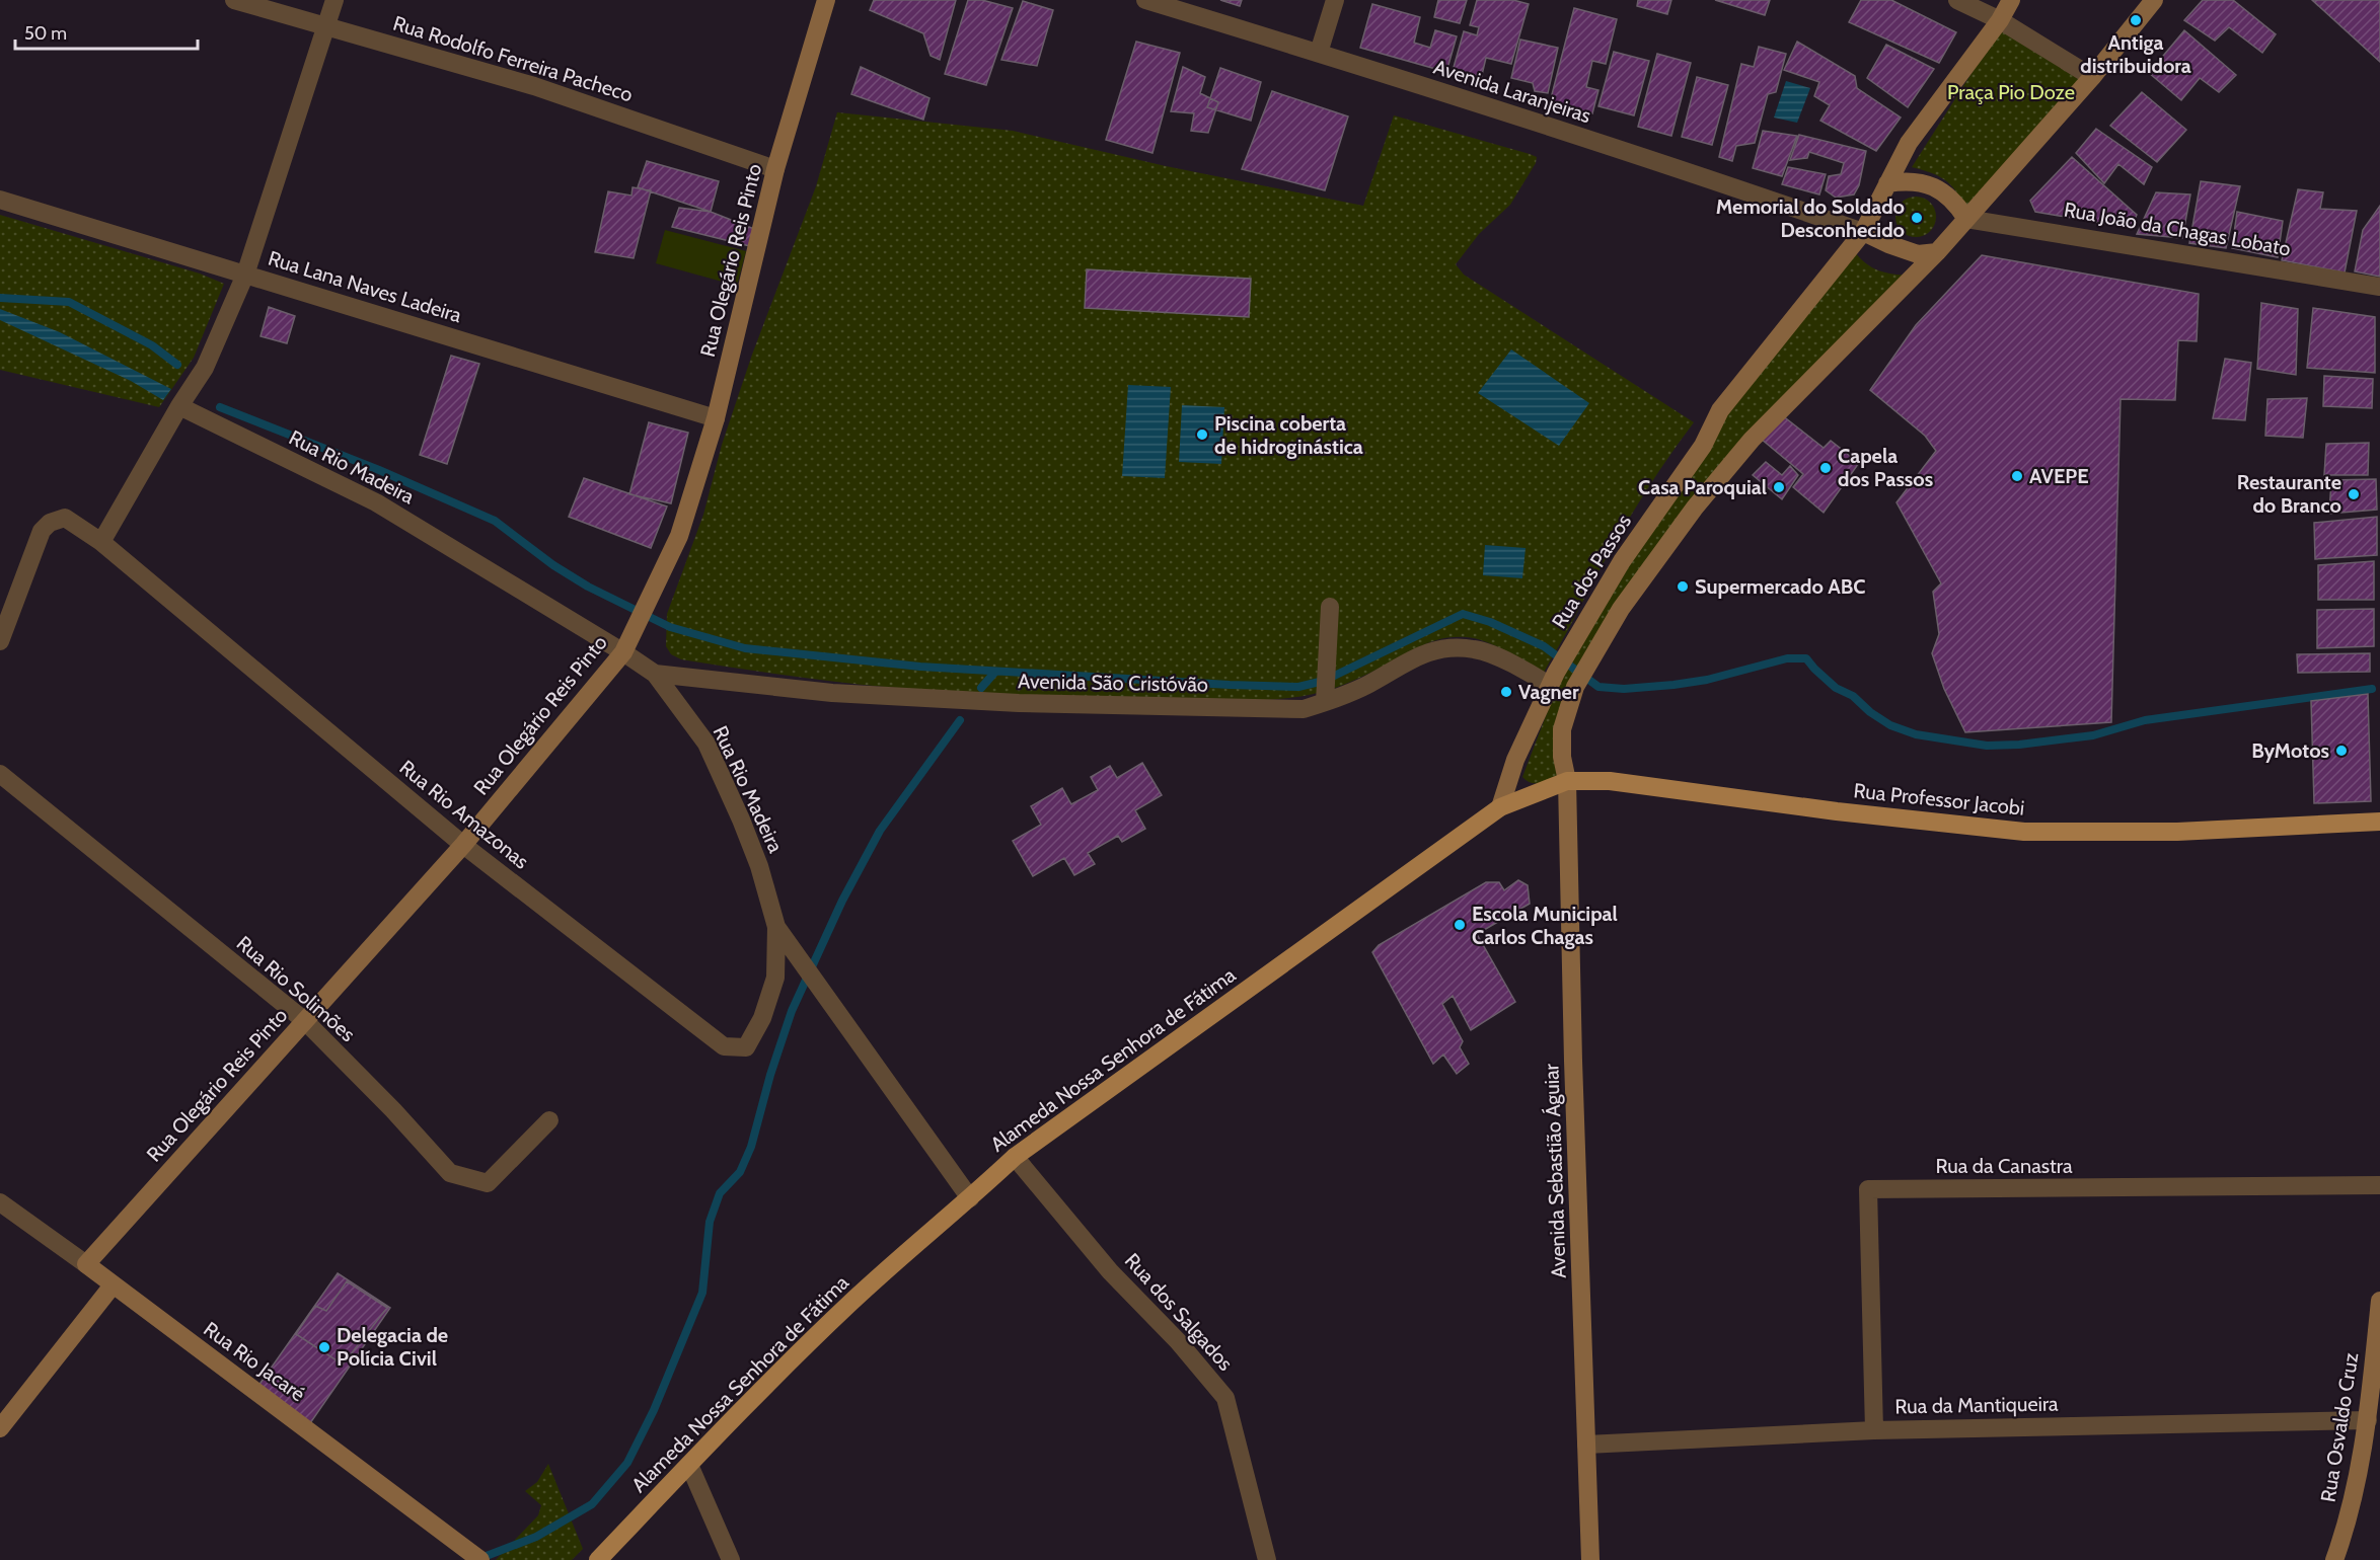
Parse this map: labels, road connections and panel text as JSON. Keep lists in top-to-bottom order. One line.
{"streets":{"main road":["Rua Professor Jacobi","Alameda Nossa Senhora de Fátima"],"street":["Rua Rodolfo Ferreira Pacheco","Avenida Laranjeiras","Rua João da Chagas Lobato","Rua Olegário Reis Pinto","Rua Lana Naves Ladeira","Rua Rio Madeira","Rua dos Passos","Avenida São Cristóvão","Rua Rio Amazonas","Rua Rio Solimões","Rua da Canastra","Avenida Sebastião Águiar","Rua dos Salgados","Rua Rio Jacaré","Rua da Mantiqueira","Rua Osvaldo Cruz"]},"crossings":[["Rua Rodolfo Ferreira Pacheco","Rua Olegário Reis Pinto"],["Avenida Laranjeiras","Rua João da Chagas Lobato"],["Avenida Laranjeiras","Rua dos Passos"],["Rua João da Chagas Lobato","Rua dos Passos"],["Rua Olegário Reis Pinto","Rua Lana Naves Ladeira"],["Rua Olegário Reis Pinto","Rua Rio Madeira"],["Rua Olegário Reis Pinto","Rua Rio Amazonas"],["Rua Olegário Reis Pinto","Rua Rio Solimões"],["Rua Olegário Reis Pinto","Rua Rio Jacaré"],["Rua Rio Madeira","Avenida São Cristóvão"],["Rua Rio Madeira","Rua Rio Amazonas"],["Rua Rio Madeira","Alameda Nossa Senhora de Fátima"],["Rua dos Passos","Avenida São Cristóvão"],["Rua dos Passos","Rua Professor Jacobi"],["Rua dos Passos","Alameda Nossa Senhora de Fátima"],["Rua Professor Jacobi","Alameda Nossa Senhora de Fátima"],["Rua Professor Jacobi","Avenida Sebastião Águiar"],["Alameda Nossa Senhora de Fátima","Rua dos Salgados"],["Rua da Canastra","Rua da Mantiqueira"],["Avenida Sebastião Águiar","Rua da Mantiqueira"],["Rua da Mantiqueira","Rua Osvaldo Cruz"]],"parks":["Praça Pio Doze"],"places":["Antiga distribuidora","Memorial do Soldado Desconhecido","Piscina coberta de hidroginástica","Capela dos Passos","AVEPE","Casa Paroquial","Restaurante do Branco","Supermercado ABC","Vagner","ByMotos","Escola Municipal Carlos Chagas","Delegacia de Polícia Civil"],"scale_bar":"50 m"}
